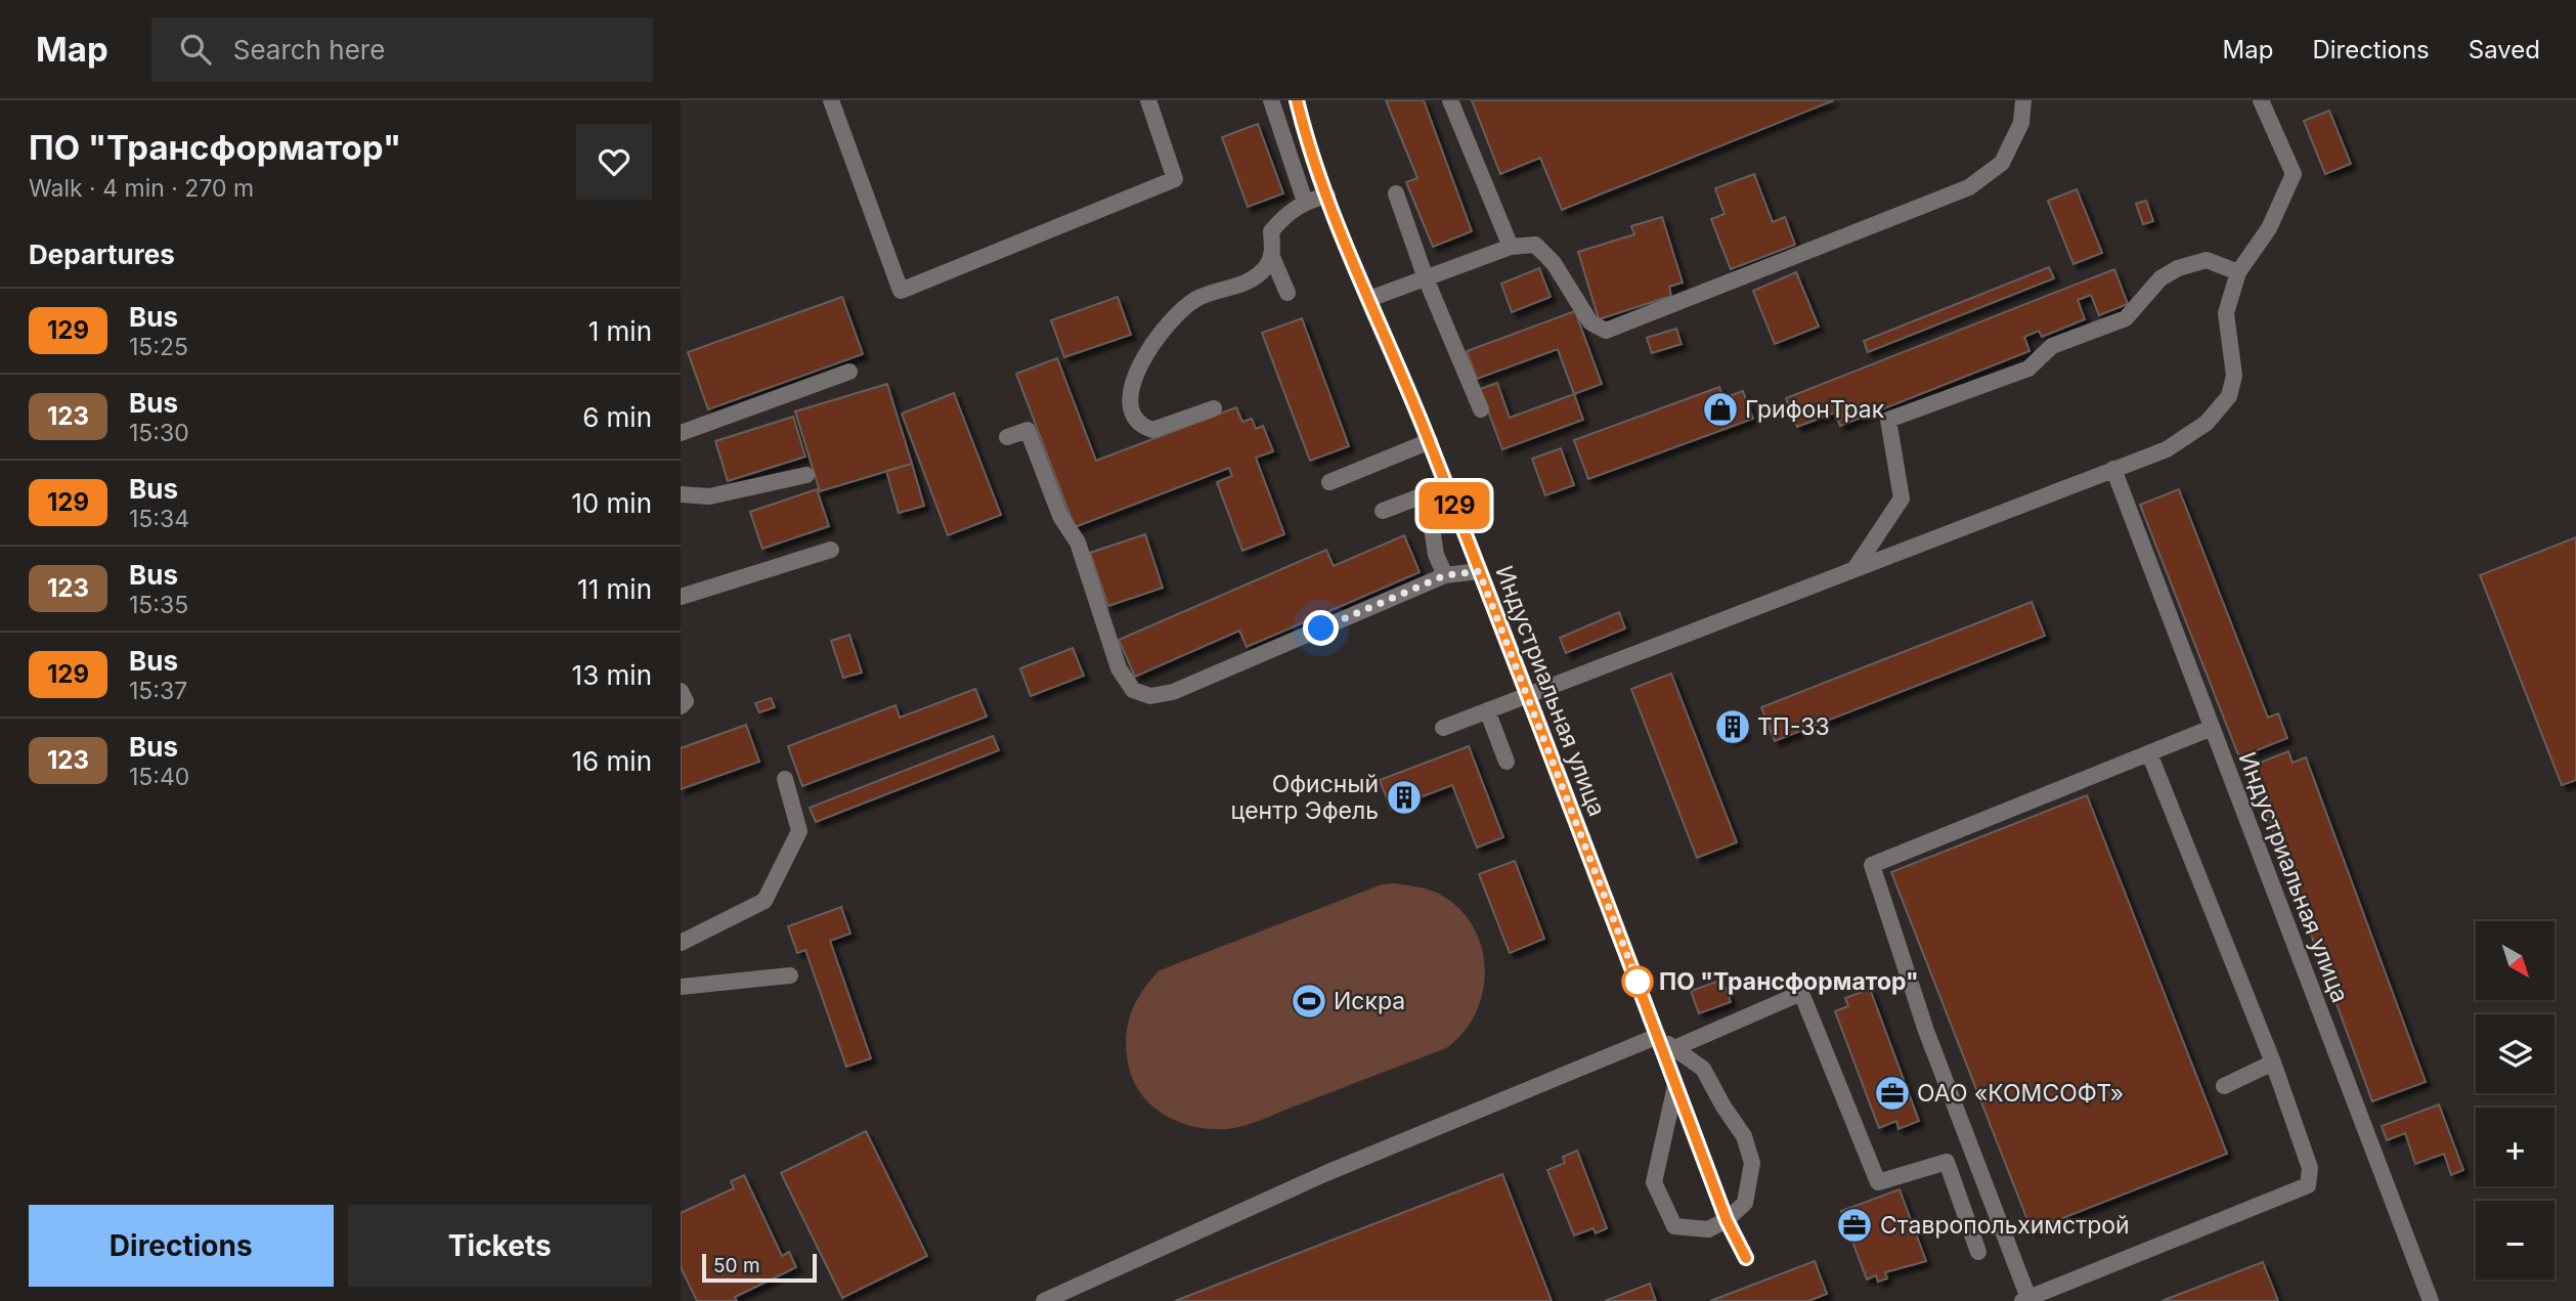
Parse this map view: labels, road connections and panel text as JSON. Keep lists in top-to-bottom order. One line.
{"streets":{"street":["Индустриальная улица"]},"places":{"shop":["ГрифонТрак"],"building":["ТП-33","Офисный центр Эфель"],"other":["ПО \"Трансформатор\""],"sports":["Искра"],"office":["ОАО «КОМСОФТ»","Ставропольхимстрой"]},"lines":["bus line 129"],"scale_bar":"50 m","north":"bottom right","page":{"header":"Map","search":"Search here","nav":["Map","Directions","Saved"],"heading":[["ПО \"Трансформатор\"","Walk · 4 min · 270 m"],"Departures"],"on_map":"129","list":[{"mark":"129","name":"Bus","note":"15:25","value":"1 min"},{"mark":"123","name":"Bus","note":"15:30","value":"6 min"},{"mark":"129","name":"Bus","note":"15:34","value":"10 min"},{"mark":"123","name":"Bus","note":"15:35","value":"11 min"},{"mark":"129","name":"Bus","note":"15:37","value":"13 min"},{"mark":"123","name":"Bus","note":"15:40","value":"16 min"}],"map_buttons":["+","−"],"buttons":["Directions","Tickets"],"scale":"50 m"}}
